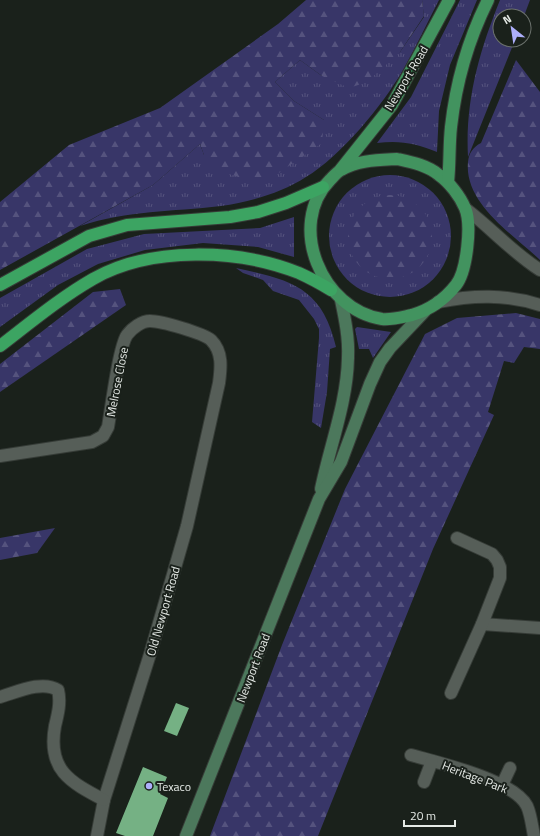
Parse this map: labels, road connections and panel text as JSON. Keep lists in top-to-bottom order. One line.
{"streets":{"main road":["Newport Road"],"street":["Melrose Close","Old Newport Road","Heritage Park"]},"crossings":[["Melrose Close","Old Newport Road"]],"places":["Texaco"],"scale_bar":"20 m","north":"top left"}
